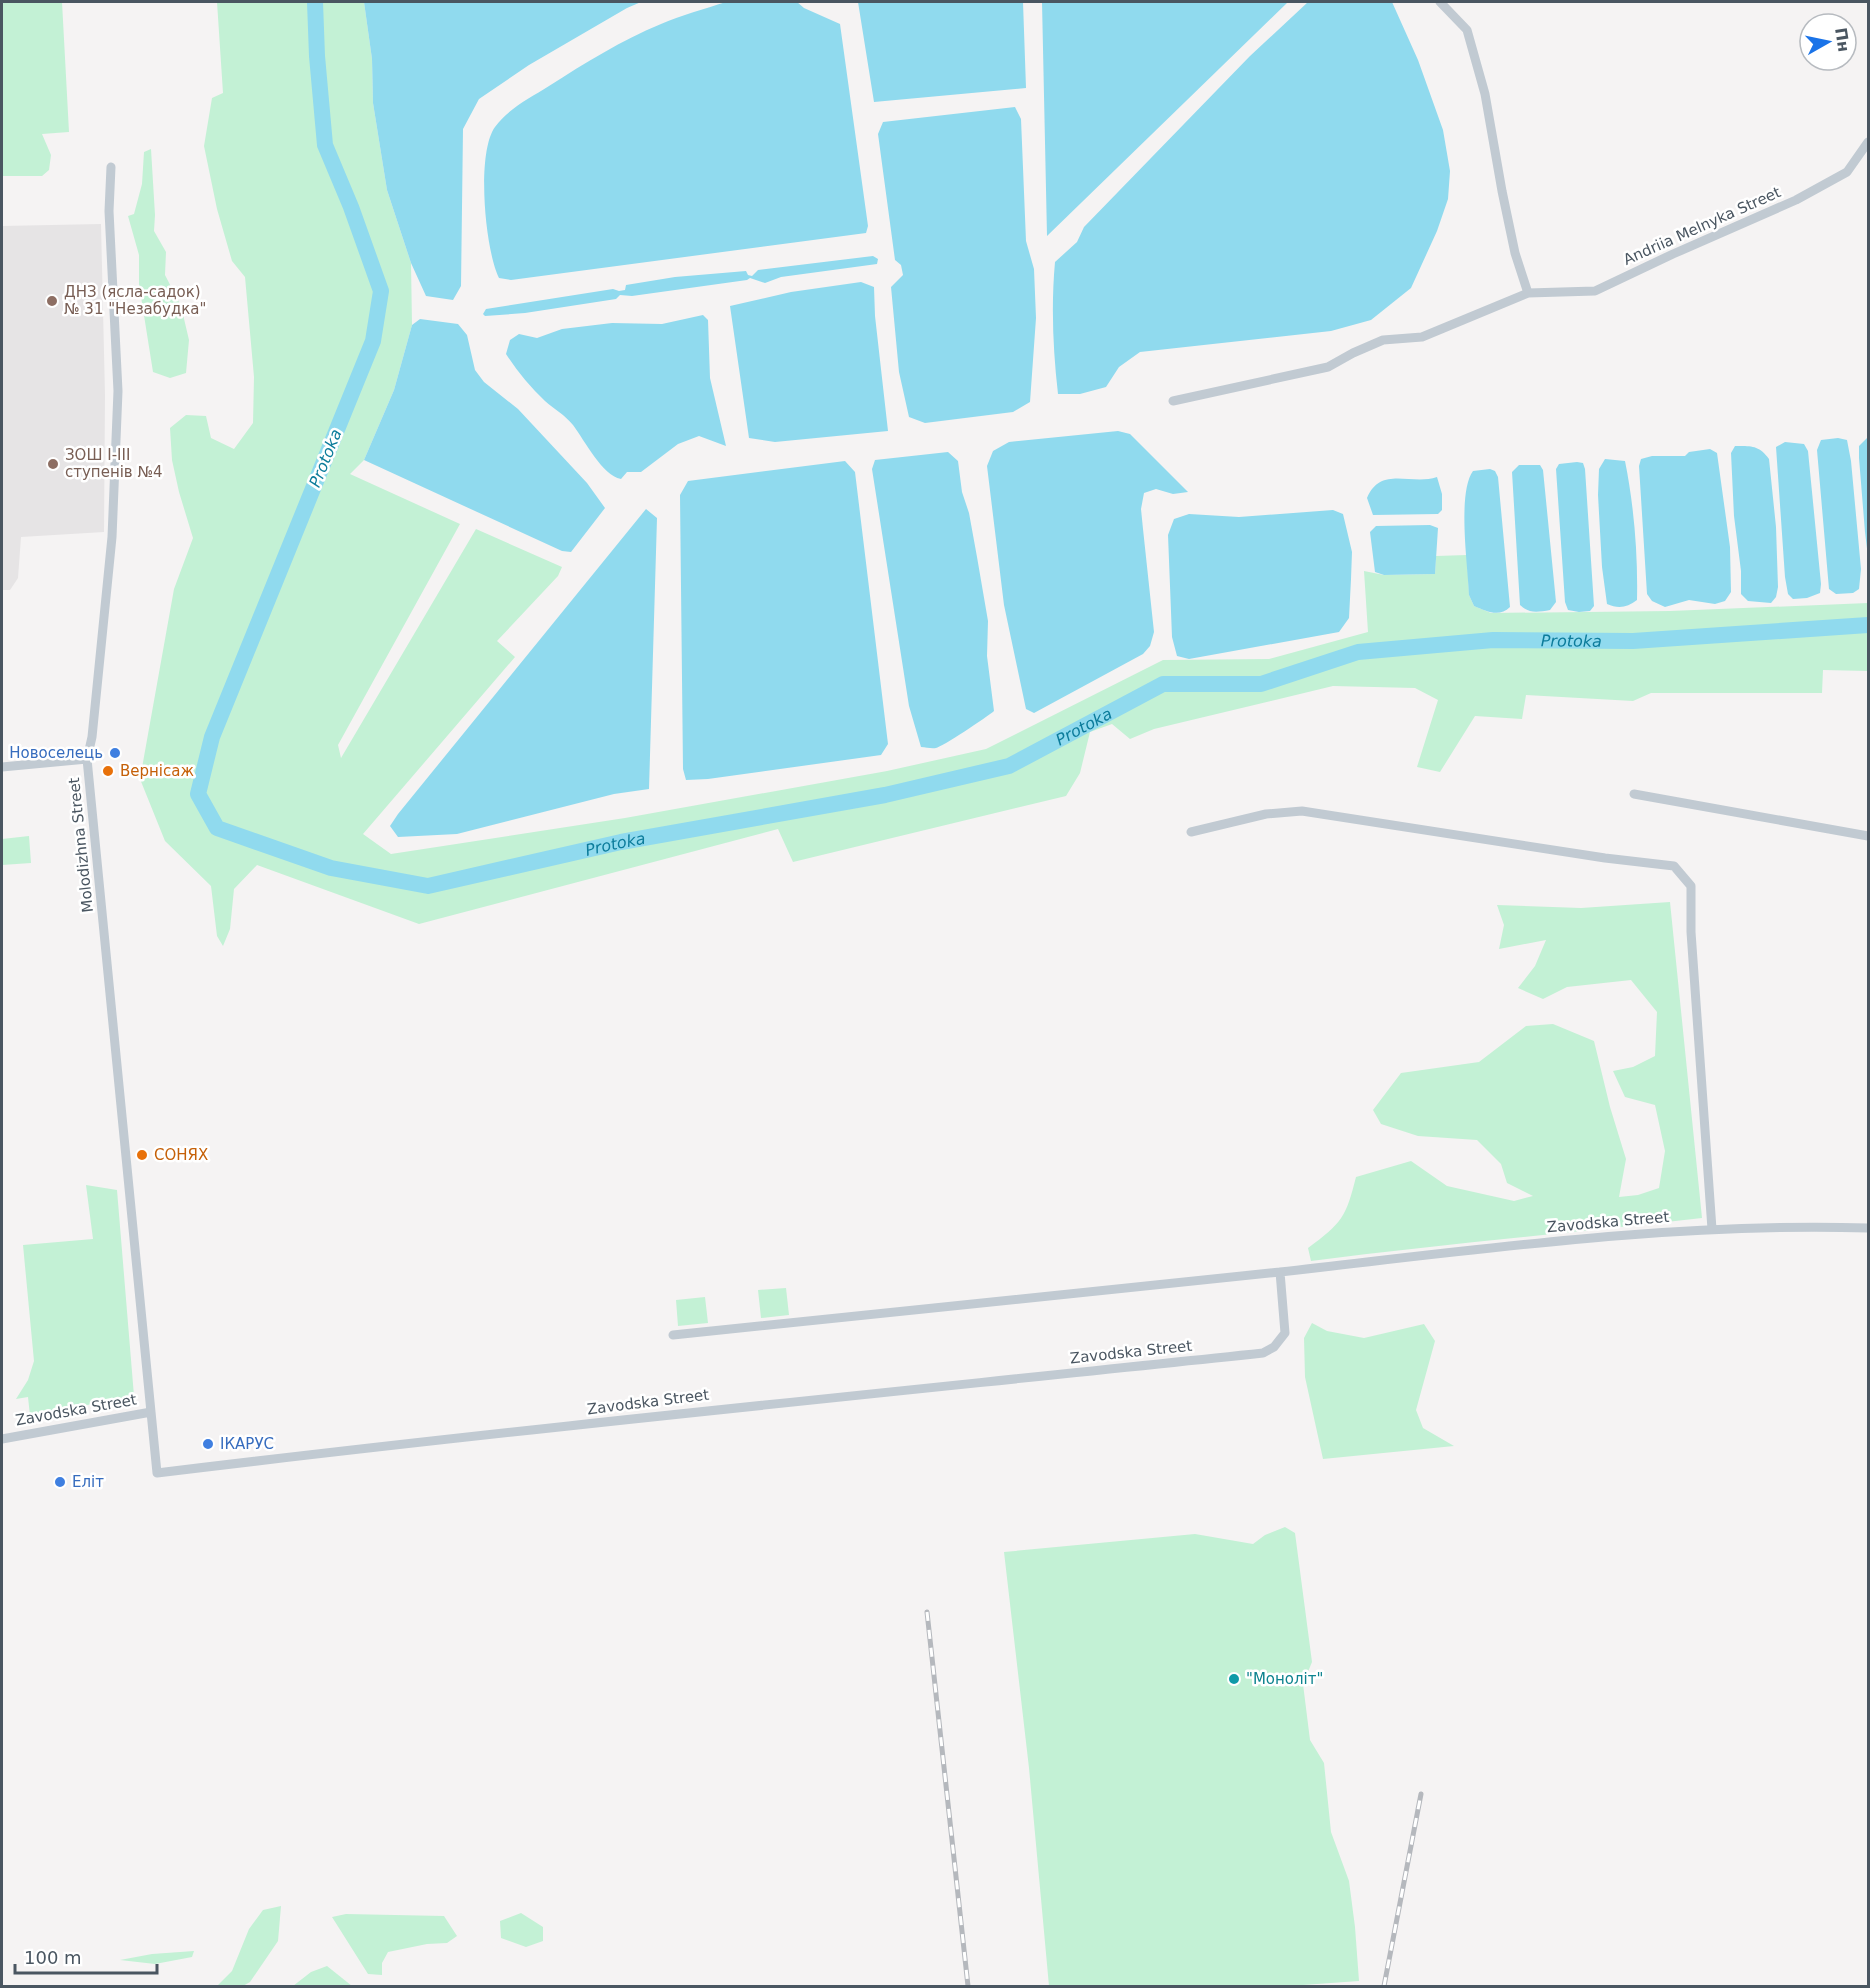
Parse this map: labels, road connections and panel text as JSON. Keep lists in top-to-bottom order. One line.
{"streets":{"street":["Andriia Melnyka Street","Molodizhna Street","Zavodska Street"]},"crossings":[["Molodizhna Street","Zavodska Street"]],"water":["Protoka"],"places":["ДНЗ (ясла-садок) № 31 \"Незабудка\"","ЗОШ І-ІІІ ступенів №4","Новоселець","Вернісаж","СОНЯХ","ІКАРУС","Еліт","\"Моноліт\""],"scale_bar":"100 m","north":"right"}
